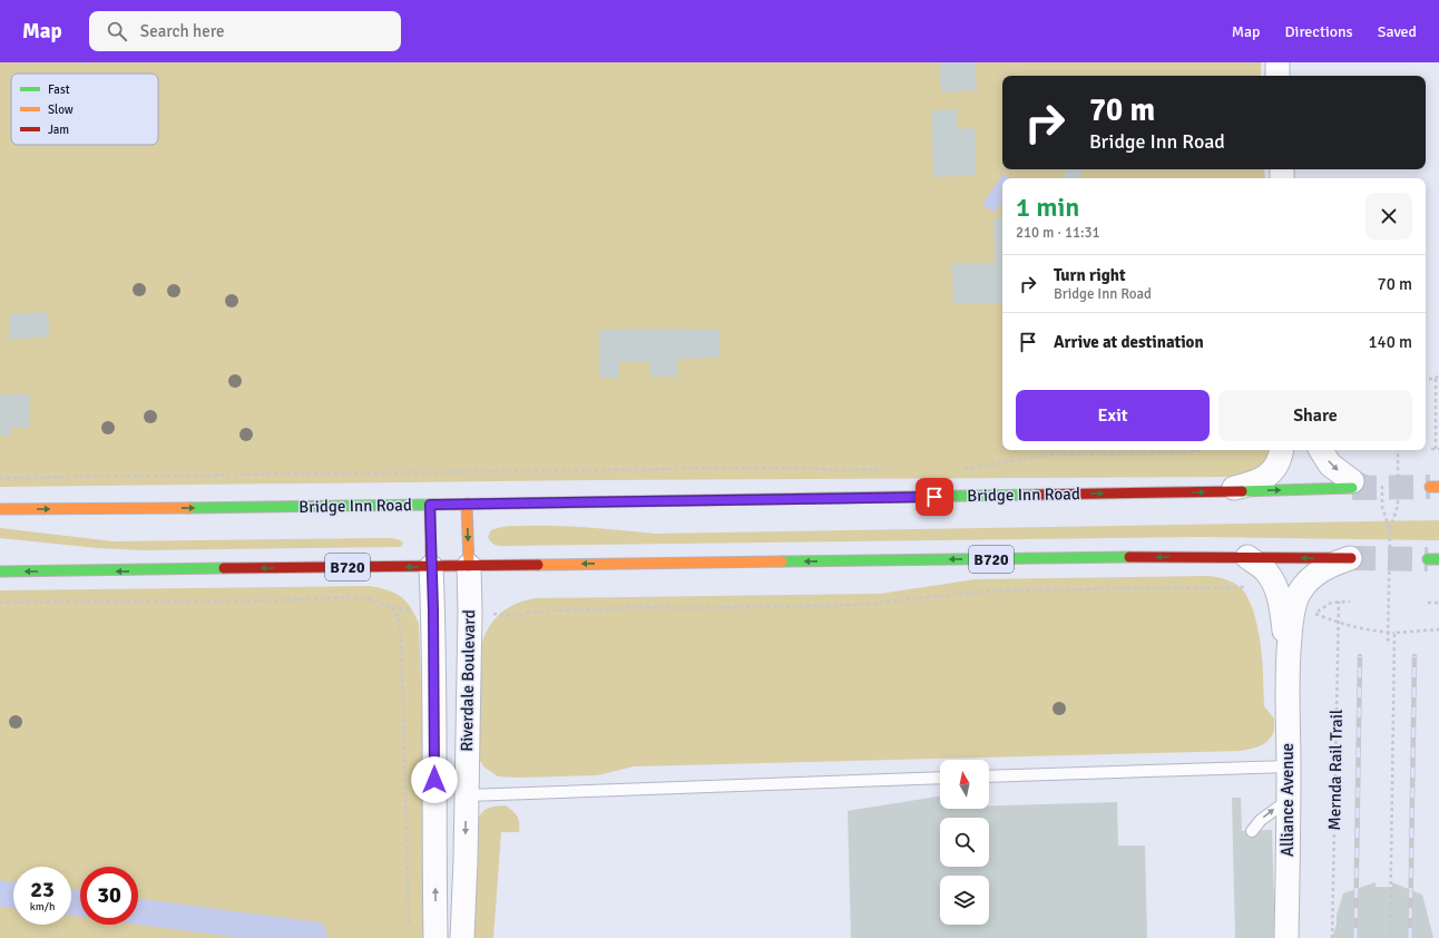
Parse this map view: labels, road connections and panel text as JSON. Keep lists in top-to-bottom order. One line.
{"streets":{"main road":["Bridge Inn Road","B720","Riverdale Boulevard"],"street":["Alliance Avenue"],"path":["Mernda Rail Trail"]},"crossings":[["Bridge Inn Road","Riverdale Boulevard"],["B720","Riverdale Boulevard"],["B720","Alliance Avenue"]],"legend":["Fast","Slow","Jam"],"north":"top","page":{"header":"Map","search":"Search here","nav":["Map","Directions","Saved"],"turn":["70 m","Bridge Inn Road"],"heading":["1 min","210 m · 11:31"],"list":[{"name":"Turn right","note":"Bridge Inn Road","value":"70 m"},{"name":"Arrive at destination","value":"140 m"}],"buttons":["Exit","Share"],"speed":"23 km/h","limit":"30"}}
